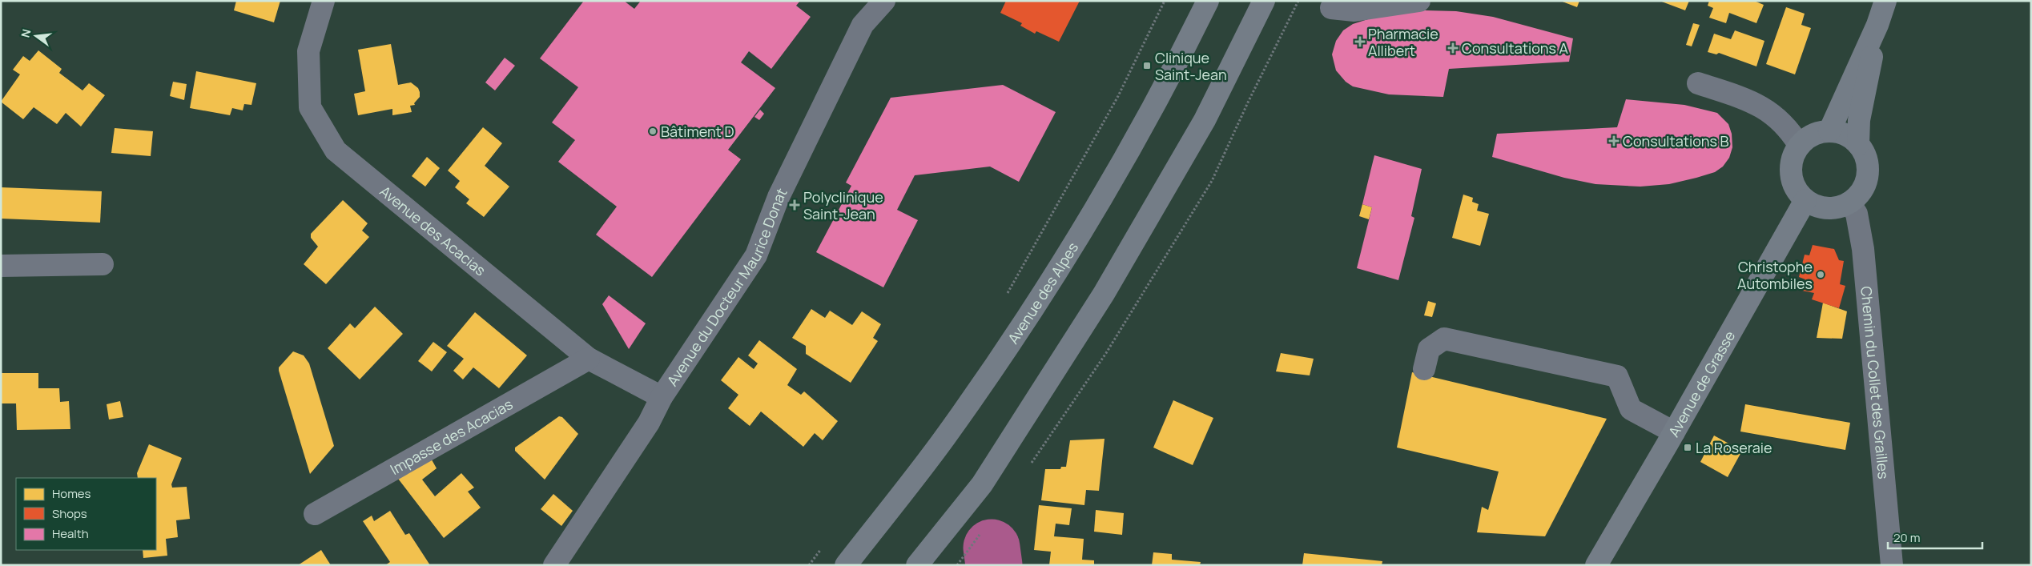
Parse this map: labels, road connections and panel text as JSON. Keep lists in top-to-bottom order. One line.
{"streets":{"main road":["Avenue des Alpes","Avenue de Grasse"],"street":["Avenue des Acacias","Avenue du Docteur Maurice Donat","Chemin du Collet des Grailles","Impasse des Acacias"]},"crossings":[["Avenue des Acacias","Avenue du Docteur Maurice Donat"],["Avenue des Acacias","Impasse des Acacias"],["Chemin du Collet des Grailles","Avenue de Grasse"]],"places":{"health":["Pharmacie Allibert","Consultations A","Consultations B","Polyclinique Saint-Jean"],"transit":["Clinique Saint-Jean","La Roseraie"],"other":["Bâtiment D","Christophe Autombiles"]},"legend":["Homes","Shops","Health"],"scale_bar":"20 m","north":"left"}
